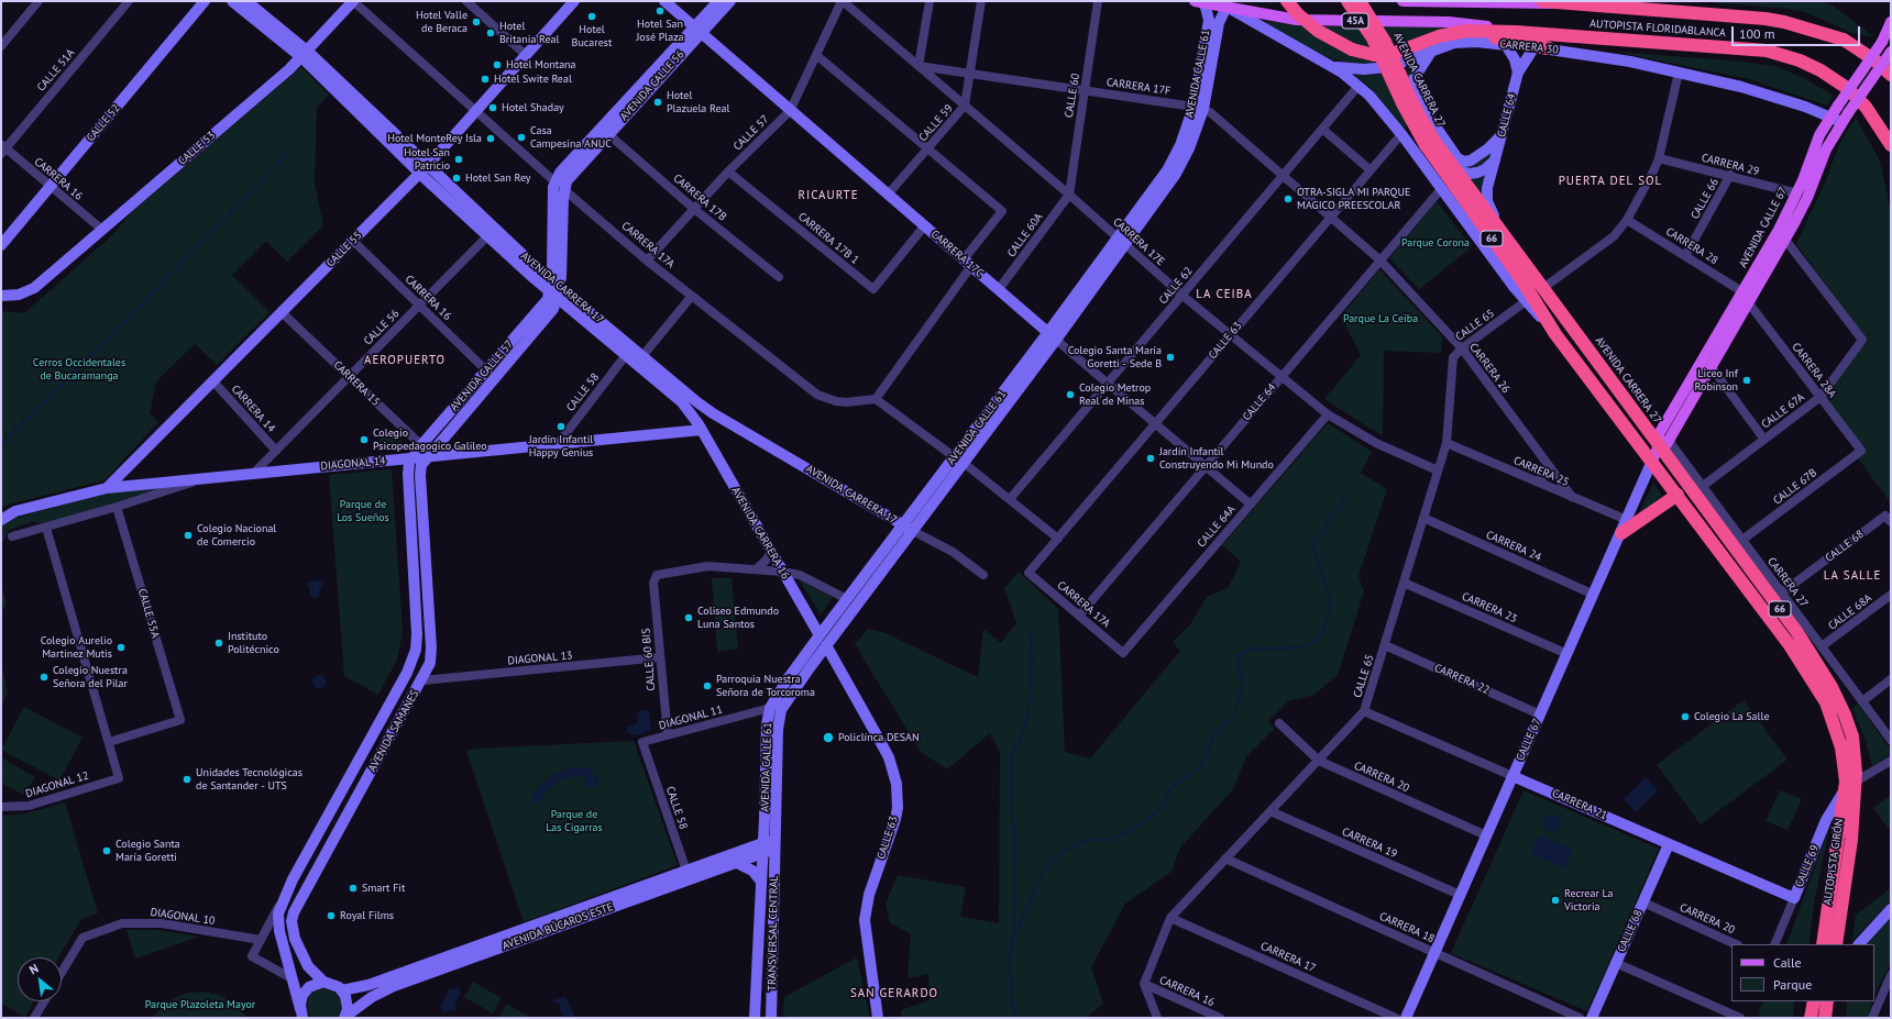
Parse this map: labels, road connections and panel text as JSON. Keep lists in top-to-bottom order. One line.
{"streets":{"highway":["45A","AUTOPISTA FLORIDABLANCA","AVENIDA CARRERA 27","66","AUTOPISTA GIRÓN"],"main road":["CARRERA 30","AVENIDA CALLE 61","AVENIDA CALLE 56","CALLE 64","CALLE 52","CALLE 53","AVENIDA CALLE 67","CALLE 55","CARRERA 17C","AVENIDA CARRERA 17","CALLE 63","AVENIDA CALLE 57","DIAGONAL 14","AVENIDA CARRERA 16","CALLE 68","AVENIDA SAMANES","CALLE 67","CARRERA 21","CALLE 69","AVENIDA BÚCAROS ESTE","TRANSVERSAL CENTRAL"],"street":["CALLE 51A","CARRERA 17F","CALLE 60","CALLE 59","CALLE 57","CARRERA 29","CARRERA 16","CARRERA 17B","CALLE 66","CALLE 60A","CARRERA 17B 1","CARRERA 17E","CARRERA 17A","CARRERA 28","CALLE 62","CALLE 65","CALLE 56","CARRERA 26","CARRERA 28A","CARRERA 15","CALLE 58","CARRERA 14","CALLE 67A","CARRERA 25","CALLE 67B","CALLE 64A","CARRERA 24","CARRERA 27","CARRERA 23","CALLE 68A","CALLE 55A","DIAGONAL 13","CALLE 60 BIS","CARRERA 22","DIAGONAL 11","CARRERA 20","DIAGONAL 12","CARRERA 19","DIAGONAL 10","CARRERA 18","CARRERA 17"]},"crossings":[["45A","AUTOPISTA FLORIDABLANCA"],["45A","CARRERA 30"],["45A","AVENIDA CALLE 61"],["CARRERA 30","AVENIDA CALLE 61"],["CARRERA 30","AVENIDA CARRERA 27"],["CARRERA 30","CALLE 64"],["CARRERA 30","AVENIDA CALLE 67"],["CARRERA 30","CALLE 63"],["CALLE 51A","CARRERA 16"],["AVENIDA CALLE 61","CARRERA 17F"],["AVENIDA CALLE 61","CARRERA 17E"],["AVENIDA CALLE 61","CARRERA 17C"],["AVENIDA CALLE 61","AVENIDA CARRERA 17"],["AVENIDA CALLE 61","CALLE 63"],["AVENIDA CALLE 61","AVENIDA CARRERA 16"],["AVENIDA CALLE 61","DIAGONAL 11"],["AVENIDA CALLE 61","AVENIDA BÚCAROS ESTE"],["AVENIDA CALLE 61","TRANSVERSAL CENTRAL"],["AVENIDA CARRERA 27","CALLE 64"],["AVENIDA CARRERA 27","AVENIDA CALLE 67"],["AVENIDA CARRERA 27","CALLE 62"],["AVENIDA CARRERA 27","CALLE 65"],["AVENIDA CARRERA 27","CALLE 63"],["AVENIDA CARRERA 27","CALLE 67"],["AVENIDA CARRERA 27","AUTOPISTA GIRÓN"],["AVENIDA CARRERA 27","CALLE 69"],["AVENIDA CALLE 56","CARRERA 17B"],["AVENIDA CALLE 56","CARRERA 17A"],["AVENIDA CALLE 56","CARRERA 17C"],["AVENIDA CALLE 56","AVENIDA CARRERA 17"],["AVENIDA CALLE 56","AVENIDA CALLE 57"],["CARRERA 17F","CALLE 60"],["CARRERA 17F","CALLE 64"],["CARRERA 17F","CALLE 59"],["CARRERA 17F","CARRERA 17E"],["CARRERA 17F","CALLE 62"],["CARRERA 17F","CALLE 63"],["CARRERA 17F","CARRERA 26"],["CALLE 60","CALLE 60A"],["CALLE 60","CARRERA 17E"],["CALLE 64","CARRERA 17E"],["CALLE 64","CARRERA 17A"],["CALLE 64","CARRERA 17C"],["CALLE 64","CALLE 63"],["CALLE 64","CARRERA 26"],["CALLE 52","CARRERA 16"],["CALLE 59","CARRERA 17E"],["CALLE 59","CARRERA 17C"],["CALLE 57","CARRERA 17B"],["CALLE 57","CARRERA 17B 1"],["CALLE 57","CARRERA 17E"],["CALLE 57","CARRERA 17A"],["CALLE 57","CARRERA 17C"],["CALLE 53","CARRERA 16"],["CALLE 53","CARRERA 17A"],["CALLE 53","AVENIDA CARRERA 17"],["CARRERA 29","CALLE 66"],["CARRERA 29","AVENIDA CALLE 67"],["CARRERA 16","CALLE 55"],["CARRERA 16","CALLE 65"],["CARRERA 16","CALLE 56"],["CARRERA 16","AVENIDA CALLE 57"],["CALLE 66","CARRERA 28"],["AVENIDA CALLE 67","CARRERA 28"],["AVENIDA CALLE 67","CALLE 67"],["CALLE 60A","CARRERA 17E"],["CALLE 60A","CARRERA 17C"],["CARRERA 17B 1","CARRERA 17C"],["CARRERA 17E","CALLE 62"],["CARRERA 17E","CALLE 65"],["CARRERA 17E","CALLE 63"],["CARRERA 17E","CALLE 64A"],["CARRERA 17A","CALLE 55"],["CARRERA 17A","CALLE 63"],["CARRERA 17A","CALLE 64A"],["CALLE 55","AVENIDA CARRERA 17"],["CALLE 55","CARRERA 15"],["CALLE 55","CARRERA 14"],["CARRERA 17C","CALLE 62"],["CARRERA 17C","CALLE 63"],["CARRERA 17C","CALLE 64A"],["AVENIDA CARRERA 17","CALLE 56"],["AVENIDA CARRERA 17","AVENIDA CALLE 57"],["AVENIDA CARRERA 17","CALLE 58"],["AVENIDA CARRERA 17","DIAGONAL 14"],["AVENIDA CARRERA 17","AVENIDA CARRERA 16"],["CALLE 65","CARRERA 26"],["CALLE 65","CARRERA 25"],["CALLE 65","CARRERA 24"],["CALLE 65","CARRERA 23"],["CALLE 65","CARRERA 22"],["CALLE 65","CARRERA 20"],["CALLE 65","CARRERA 21"],["CALLE 65","CARRERA 19"],["CALLE 65","CARRERA 18"],["CALLE 65","CARRERA 17"],["CALLE 56","CARRERA 15"],["CALLE 56","CARRERA 14"],["CALLE 56","DIAGONAL 14"],["CARRERA 26","CARRERA 25"],["CARRERA 28A","CALLE 67A"],["CARRERA 28A","CALLE 67B"],["AVENIDA CALLE 57","CARRERA 15"],["AVENIDA CALLE 57","DIAGONAL 14"],["AVENIDA CALLE 57","AVENIDA SAMANES"],["CARRERA 15","DIAGONAL 14"],["CARRERA 15","AVENIDA SAMANES"],["CALLE 58","DIAGONAL 14"],["CALLE 58","DIAGONAL 11"],["CALLE 58","AVENIDA BÚCAROS ESTE"],["CALLE 67A","CARRERA 27"],["DIAGONAL 14","AVENIDA CARRERA 16"],["DIAGONAL 14","CALLE 55A"],["DIAGONAL 14","AVENIDA SAMANES"],["CARRERA 25","CALLE 67"],["CALLE 67B","CARRERA 27"],["CARRERA 24","CALLE 67"],["CALLE 68","CARRERA 27"],["CALLE 68","CARRERA 20"],["CALLE 68","CARRERA 21"],["CARRERA 27","CALLE 68A"],["CARRERA 23","CALLE 67"],["CALLE 55A","DIAGONAL 12"],["DIAGONAL 13","CALLE 60 BIS"],["DIAGONAL 13","AVENIDA SAMANES"],["CALLE 60 BIS","DIAGONAL 11"],["CARRERA 22","CALLE 67"],["AVENIDA SAMANES","DIAGONAL 10"],["CALLE 67","CARRERA 20"],["CALLE 67","CARRERA 21"],["CALLE 67","CARRERA 19"],["CALLE 67","CARRERA 18"],["CARRERA 21","CALLE 69"],["AUTOPISTA GIRÓN","CALLE 69"],["AVENIDA BÚCAROS ESTE","TRANSVERSAL CENTRAL"]],"districts":["PUERTA DEL SOL","RICAURTE","LA CEIBA","AEROPUERTO","LA SALLE","SAN GERARDO"],"parks":["Parque Corona","Parque La Ceiba","Cerros Occidentales de Bucaramanga","Parque de Los Sueños","Parque de Las Cigarras","Parque Plazoleta Mayor"],"places":["Hotel San José Plaza","Hotel Bucarest","Hotel Valle de Beraca","Hotel Britania Real","Hotel Montana","Hotel Swite Real","Hotel Plazuela Real","Hotel Shaday","Casa Campesina ANUC","Hotel MonteRey Isla","Hotel San Patricio","Hotel San Rey","OTRA-SIGLA MI PARQUE MAGICO PREESCOLAR","Colegio Santa María Goretti - Sede B","Liceo Inf Robinson","Colegio Metrop Real de Minas","Jardín Infantil Happy Genius","Colegio Psicopedagogico Galileo","Jardín Infantil Construyendo Mi Mundo","Colegio Nacional de Comercio","Coliseo Edmundo Luna Santos","Instituto Politécnico","Colegio Aurelio Martinez Mutis","Colegio Nuestra Señora del Pilar","Parroquia Nuestra Señora de Torcoroma","Colegio La Salle","Policlínca DESAN","Unidades Tecnológicas de Santander - UTS","Colegio Santa María Goretti","Smart Fit","Recrear La Victoria","Royal Films"],"legend":["Calle","Parque"],"scale_bar":"100 m","north":"top left"}
